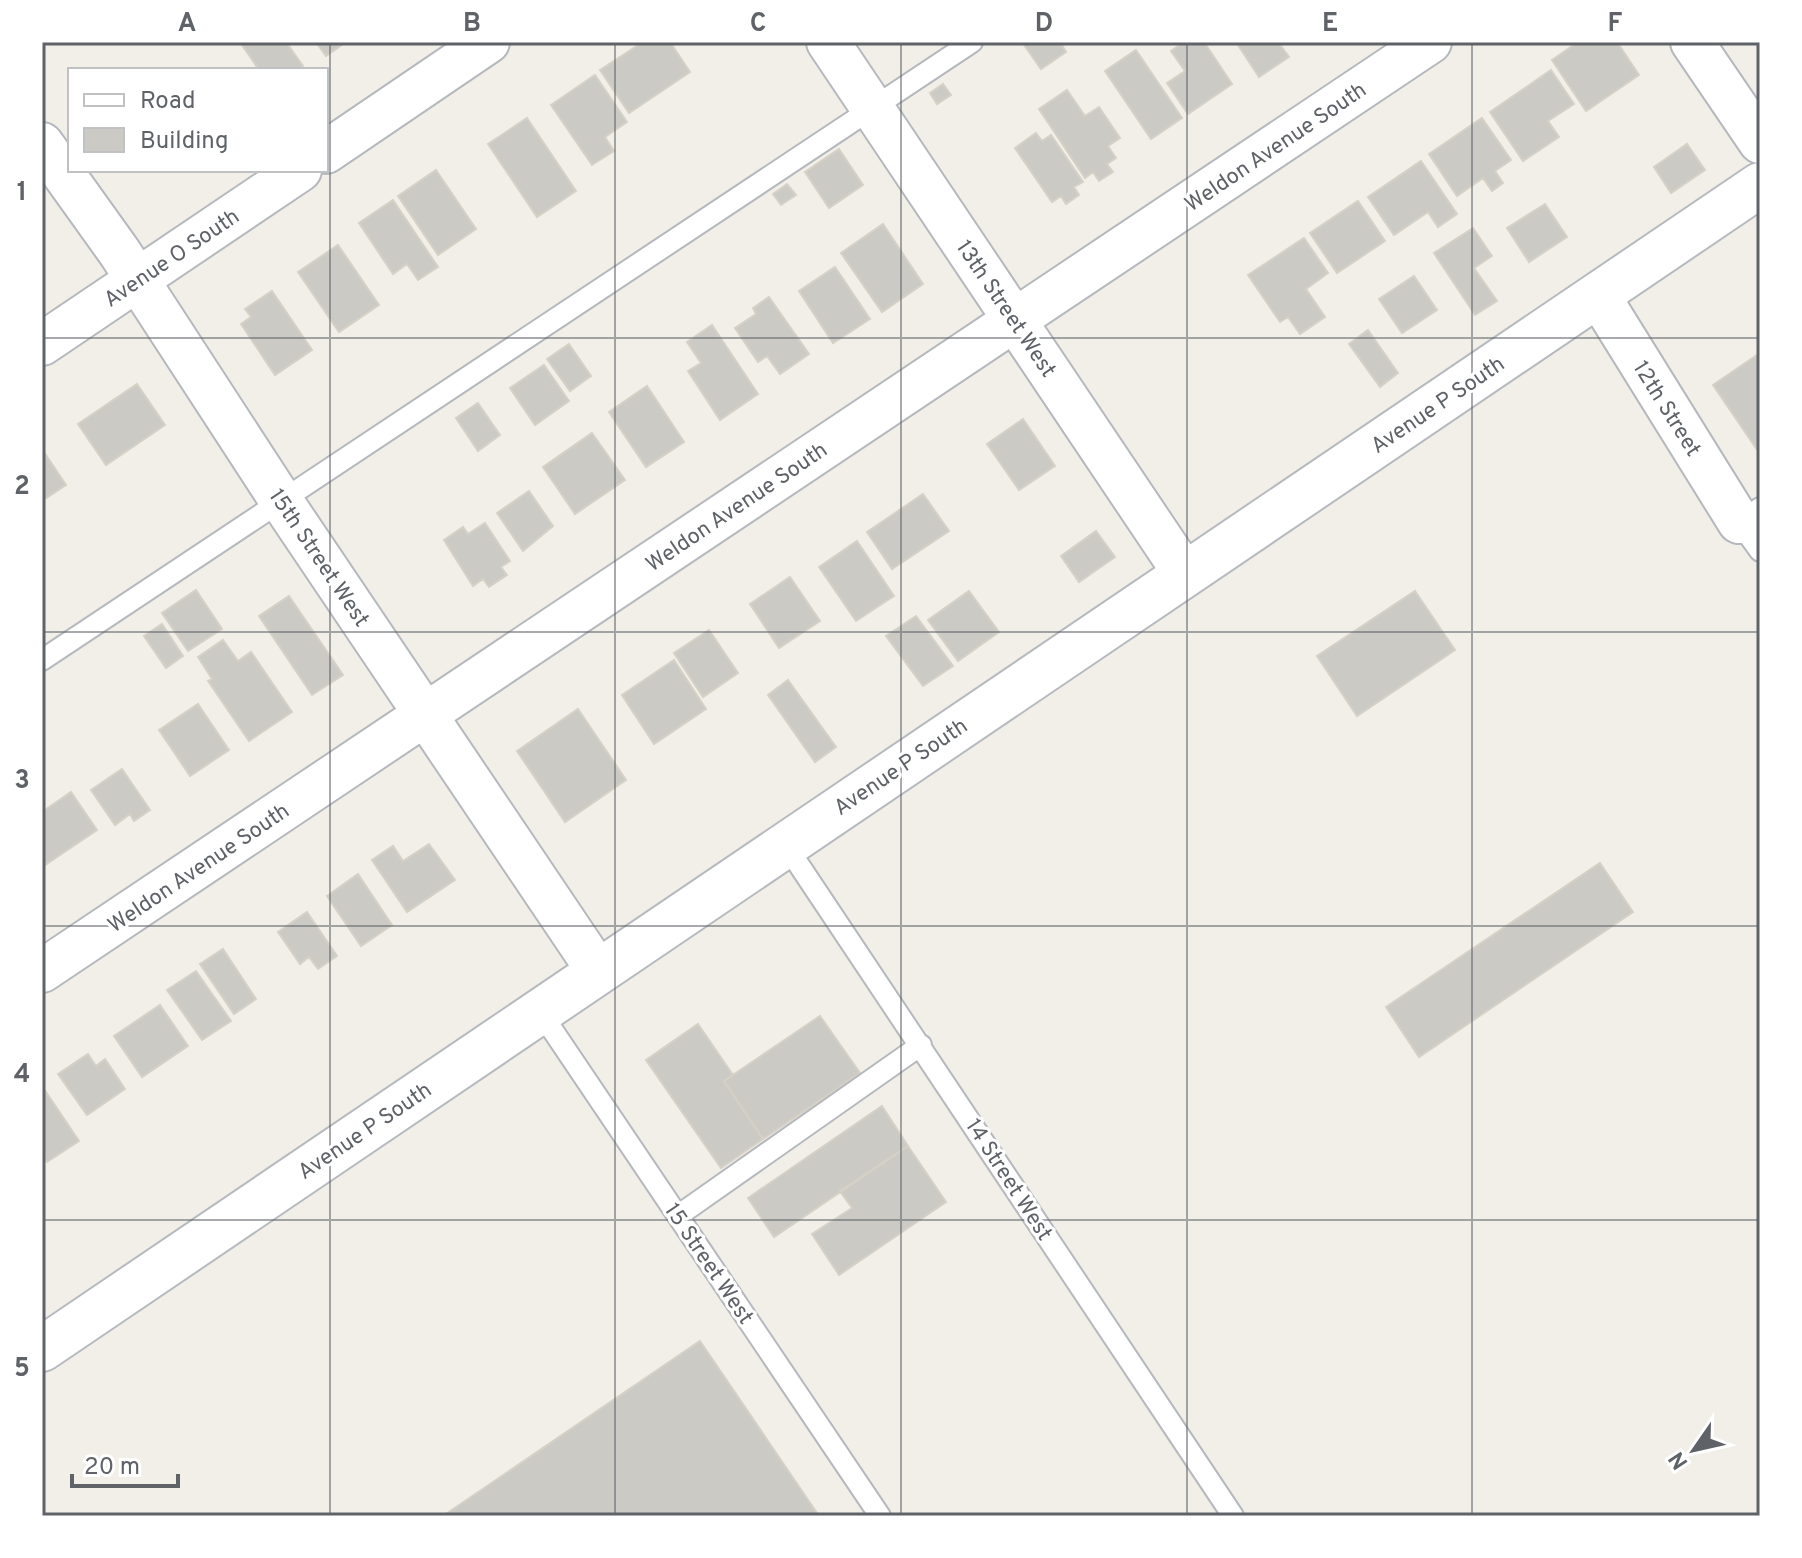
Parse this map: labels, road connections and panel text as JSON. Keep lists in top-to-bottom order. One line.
{"streets":{"main road":["Avenue P South"],"street":["Weldon Avenue South","Avenue O South","13th Street West","12th Street","15th Street West"],"lane":["14 Street West","15 Street West"]},"crossings":[["Weldon Avenue South","13th Street West"],["Weldon Avenue South","15th Street West"],["Avenue O South","15th Street West"],["13th Street West","Avenue P South"],["Avenue P South","12th Street"],["Avenue P South","15th Street West"],["Avenue P South","14 Street West"],["Avenue P South","15 Street West"]],"legend":["Road","Building"],"scale_bar":"20 m","north":"bottom left","grid":{"columns":["A","B","C","D","E","F"],"rows":["1","2","3","4","5"]}}
